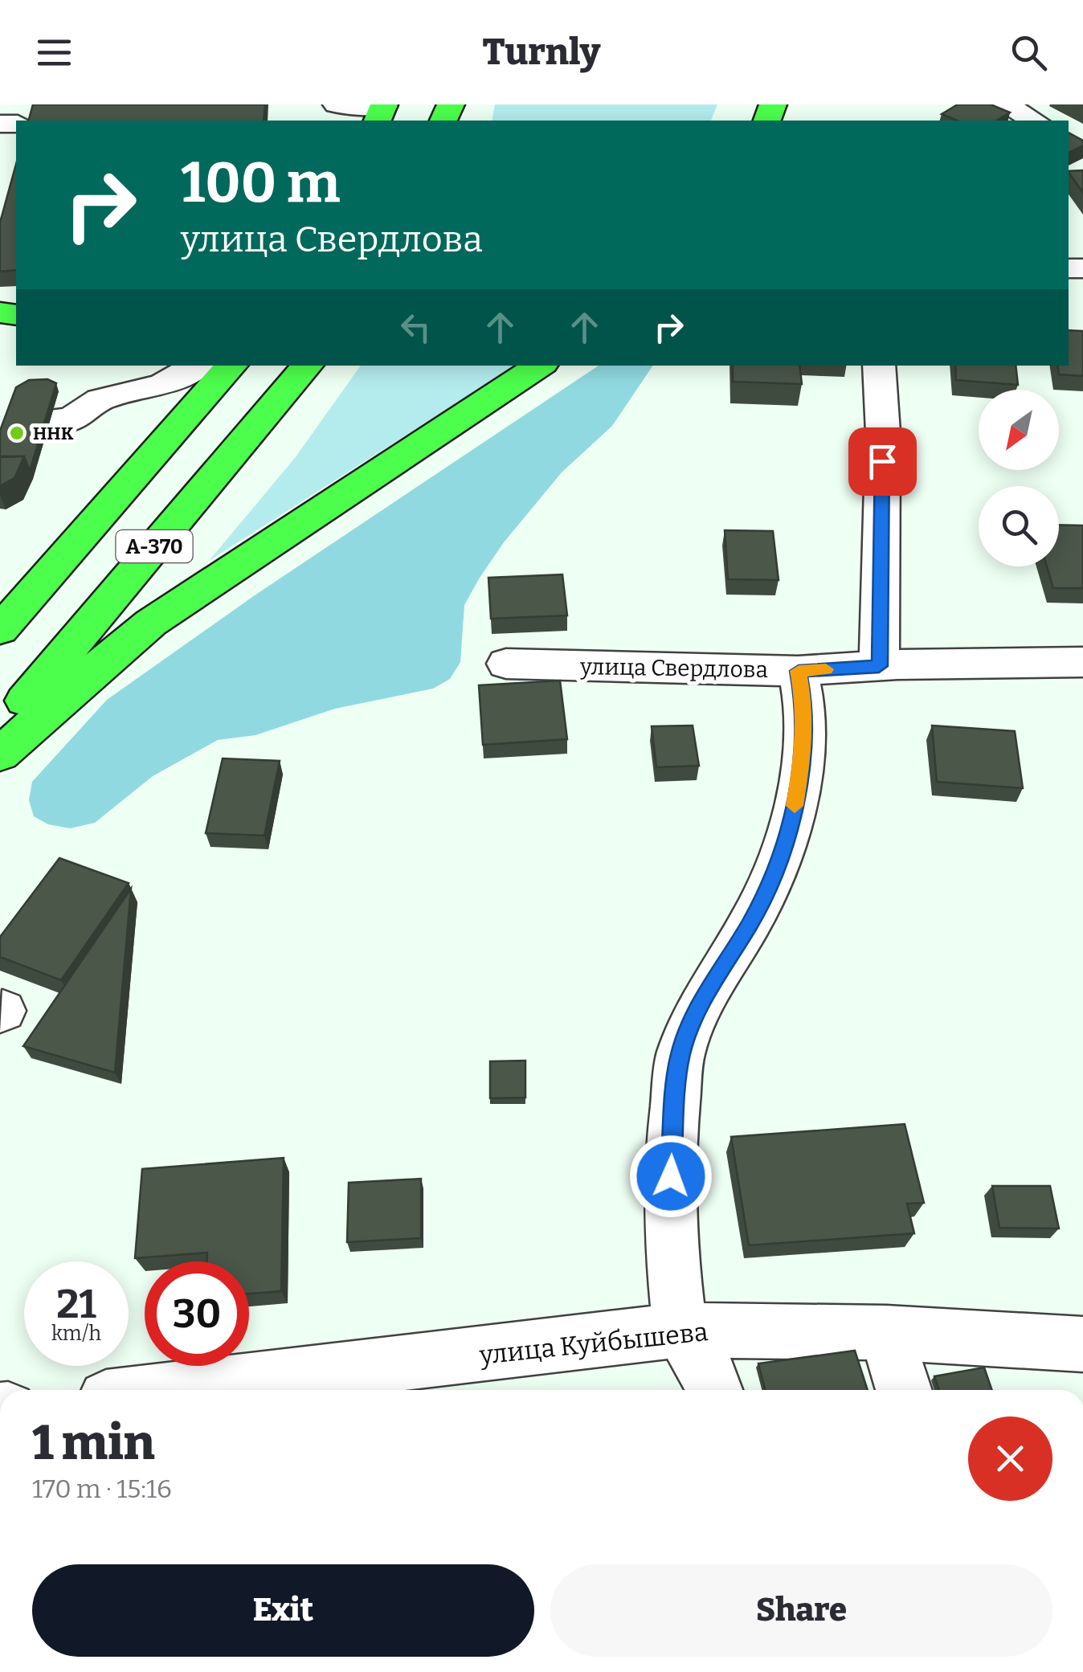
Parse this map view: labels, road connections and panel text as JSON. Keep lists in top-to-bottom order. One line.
{"streets":{"highway":["А-370"],"street":["улица Свердлова","улица Куйбышева"]},"places":["ННК"],"north":"bottom left","page":{"header":"Turnly","turn":["100 m","улица Свердлова"],"speed":"21 km/h","limit":"30","heading":["1 min","170 m · 15:16"],"buttons":["Exit","Share"]}}
